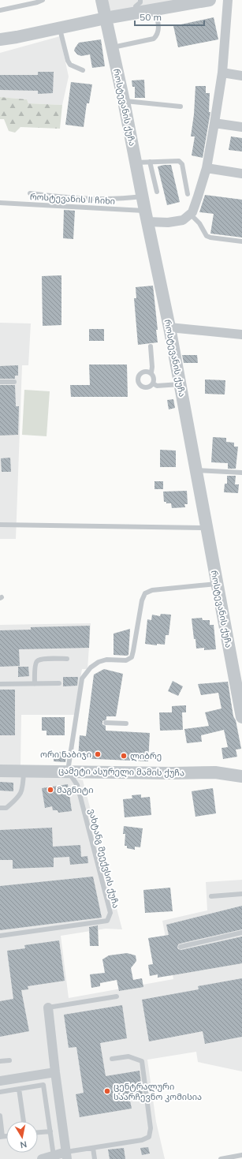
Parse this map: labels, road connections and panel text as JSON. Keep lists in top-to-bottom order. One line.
{"streets":{"street":["როსტევანის ქუჩა","ცამეტი ასურელი მამის ქუჩა"],"lane":["როსტევანის II ჩიხი","ვახტანგ მეექვსის ქუჩა"]},"crossings":[["როსტევანის ქუჩა","როსტევანის II ჩიხი"],["ცამეტი ასურელი მამის ქუჩა","ვახტანგ მეექვსის ქუჩა"]],"places":["ორი ნაბიჯი","ლიბრე","მაგნიტი","ცენტრალური საარჩევნო კომისია"],"scale_bar":"50 m","north":"bottom"}
